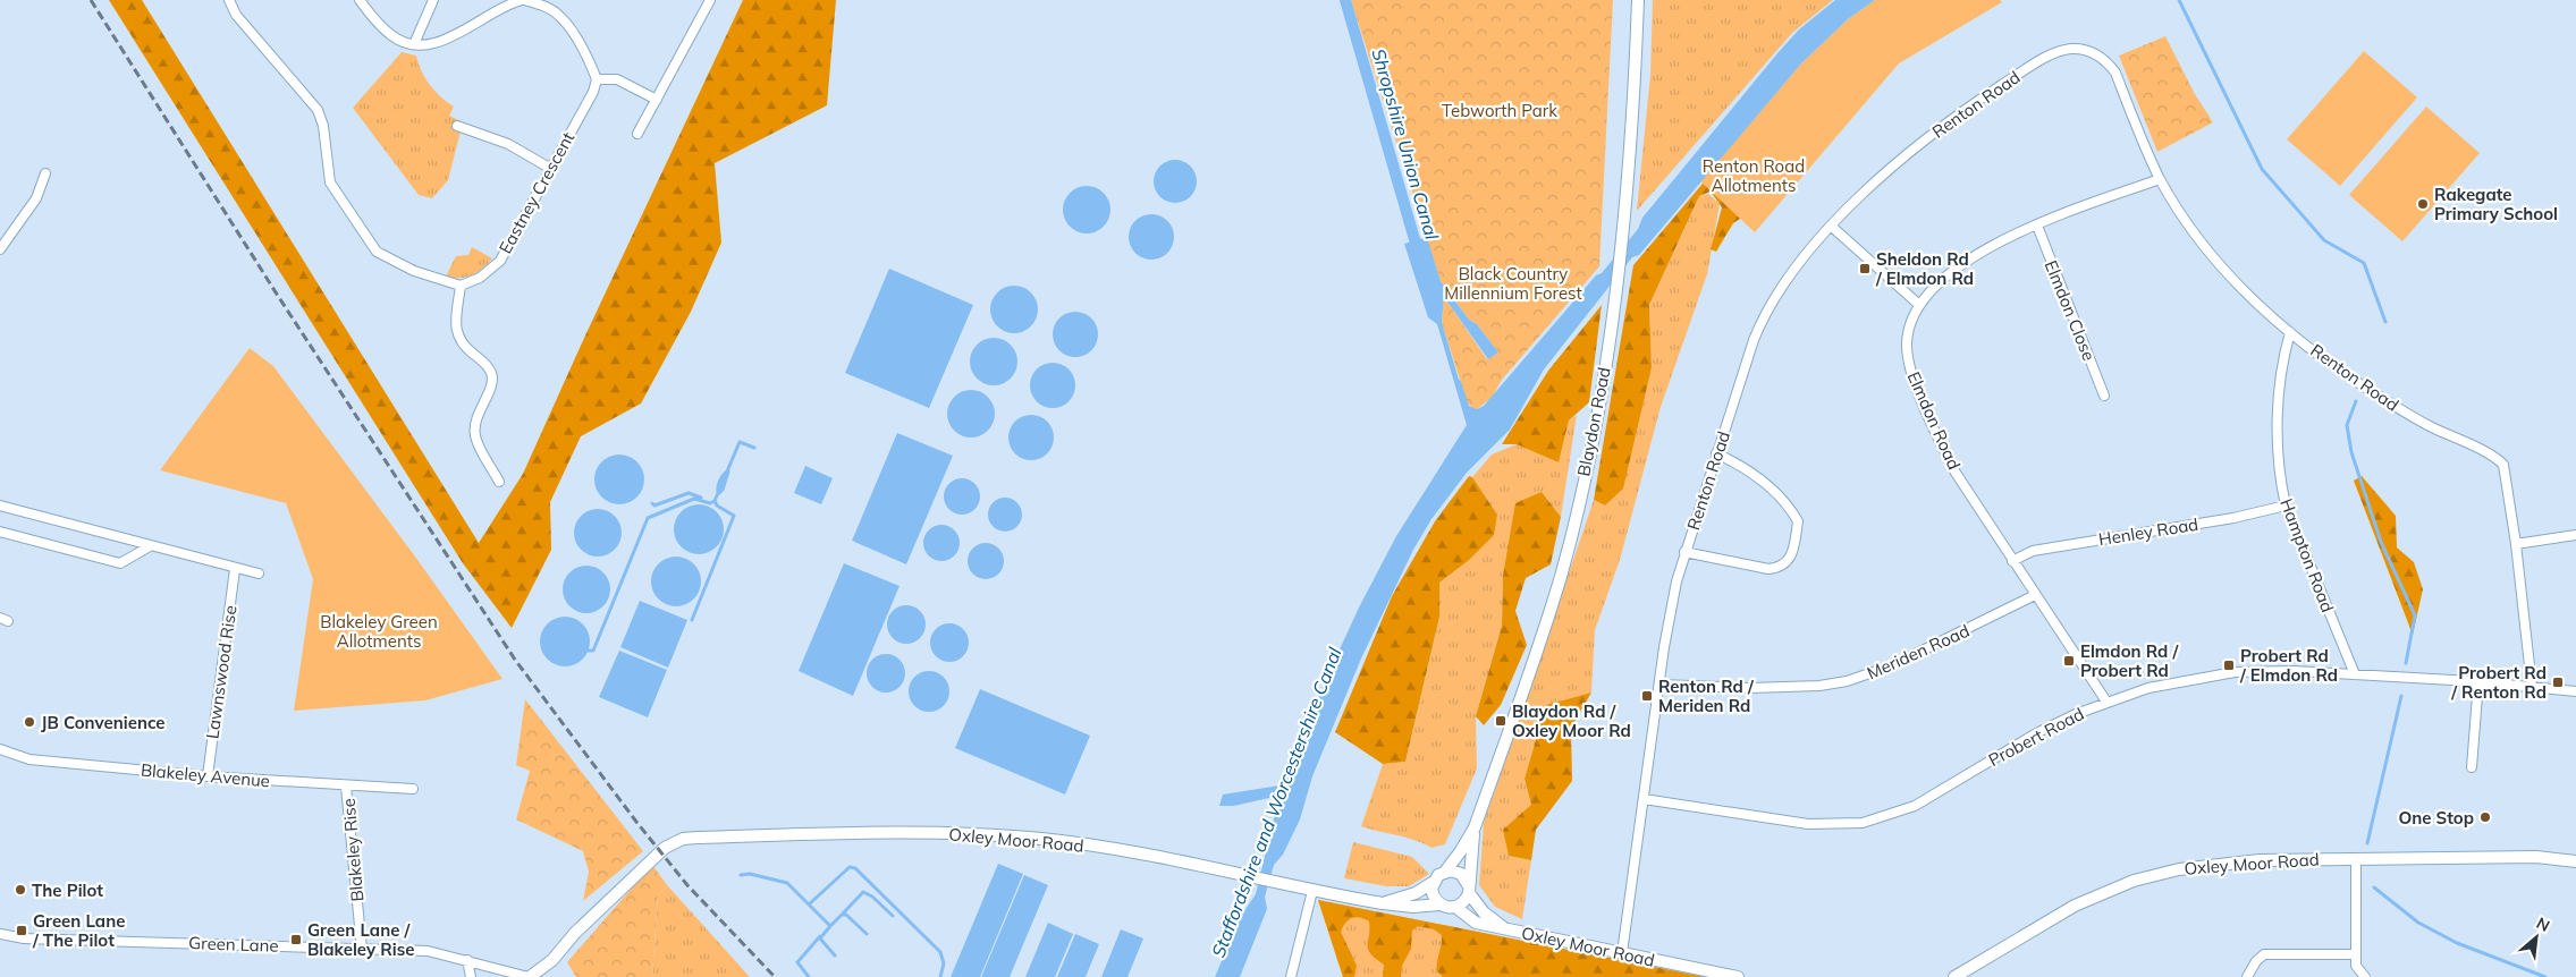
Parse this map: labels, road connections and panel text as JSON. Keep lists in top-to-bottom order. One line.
{"streets":{"street":["Renton Road","Eastney Crescent","Elmdon Close","Elmdon Road","Blaydon Road","Henley Road","Hampton Road","Meriden Road","Lawnswood Rise","Probert Road","Blakeley Avenue","Oxley Moor Road","Blakeley Rise","Green Lane"]},"crossings":[["Renton Road","Elmdon Road"],["Renton Road","Hampton Road"],["Renton Road","Meriden Road"],["Renton Road","Probert Road"],["Renton Road","Oxley Moor Road"],["Elmdon Close","Elmdon Road"],["Elmdon Road","Henley Road"],["Elmdon Road","Meriden Road"],["Elmdon Road","Probert Road"],["Blaydon Road","Oxley Moor Road"],["Henley Road","Hampton Road"],["Hampton Road","Probert Road"],["Lawnswood Rise","Blakeley Avenue"],["Blakeley Avenue","Blakeley Rise"],["Oxley Moor Road","Green Lane"],["Blakeley Rise","Green Lane"]],"water":["Shropshire Union Canal","Staffordshire and Worcestershire Canal"],"parks":["Tebworth Park","Renton Road Allotments","Black Country Millennium Forest","Blakeley Green Allotments"],"places":{"other":["Rakegate Primary School","JB Convenience","One Stop","The Pilot"],"transit":["Sheldon Rd / Elmdon Rd","Elmdon Rd / Probert Rd","Probert Rd / Elmdon Rd","Probert Rd / Renton Rd","Renton Rd / Meriden Rd","Blaydon Rd / Oxley Moor Rd","Green Lane / The Pilot","Green Lane / Blakeley Rise"]},"north":"top right"}
